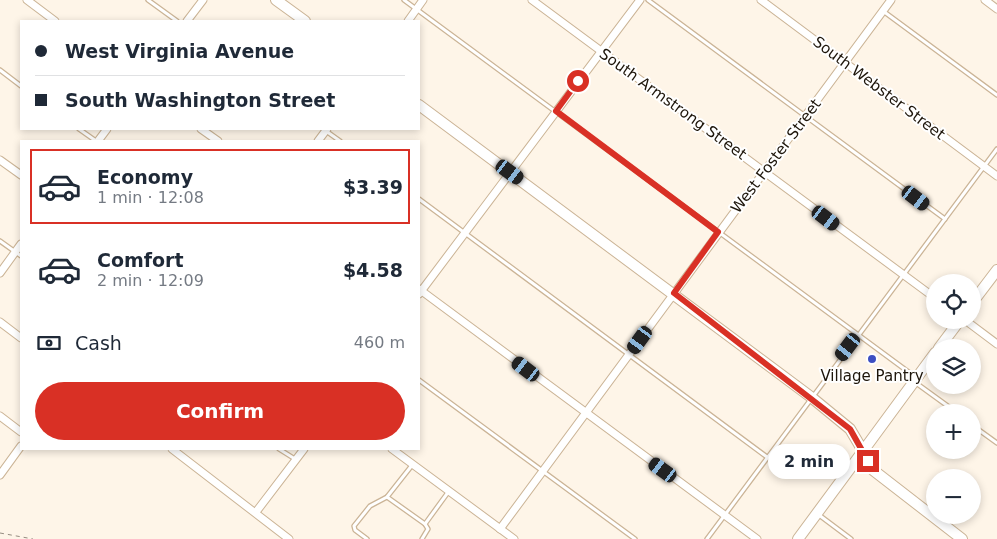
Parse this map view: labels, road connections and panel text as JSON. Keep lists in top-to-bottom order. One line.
{"streets":{"street":["South Webster Street","South Armstrong Street","West Foster Street"]},"crossings":[["South Webster Street","West Foster Street"],["South Armstrong Street","West Foster Street"]],"places":["Village Pantry"],"page":{"banner":["West Virginia Avenue","South Washington Street"],"list":[{"name":"Economy","note":"1 min · 12:08","value":"$3.39"},{"name":"Comfort","note":"2 min · 12:09","value":"$4.58"}],"map_buttons":["+","−"],"pay":["Cash","460 m"],"buttons":"Confirm","bubble":"2 min"}}
